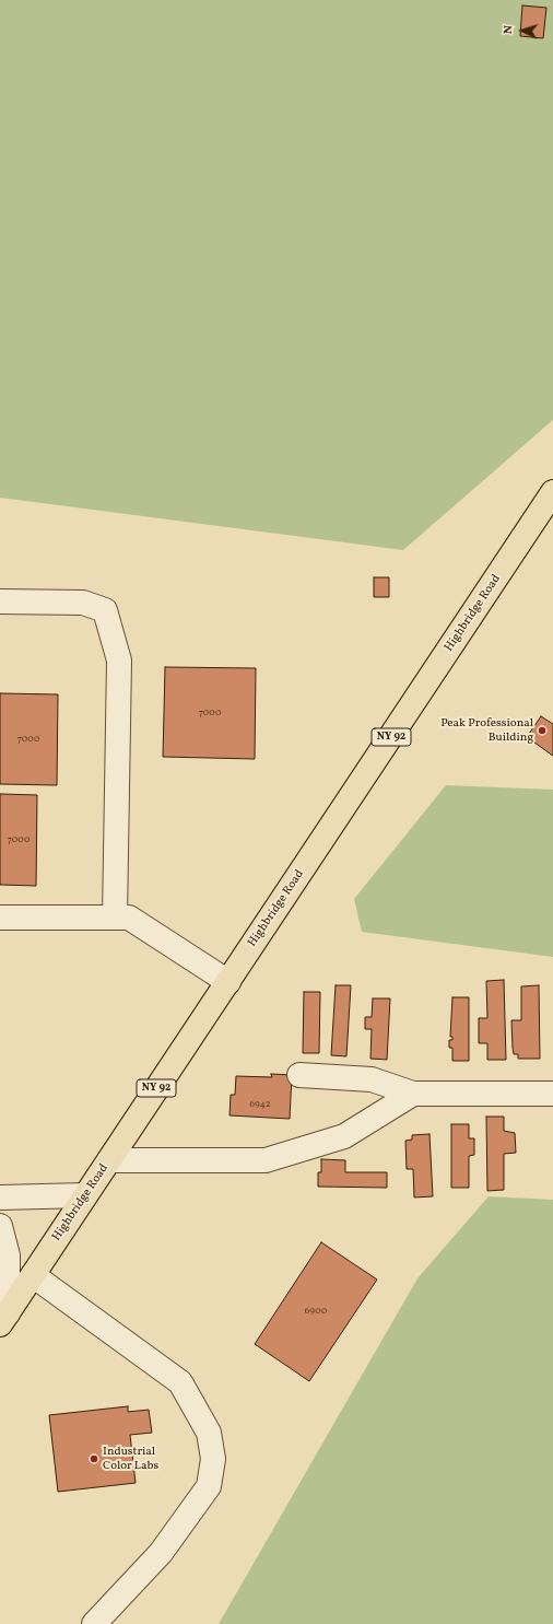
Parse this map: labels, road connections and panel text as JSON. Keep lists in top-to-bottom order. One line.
{"streets":{"highway":["Highbridge Road","NY 92"]},"places":["Peak Professional Building","Industrial Color Labs"],"house_numbers":["7000","7000","7000","6942","6900"],"north":"left"}
